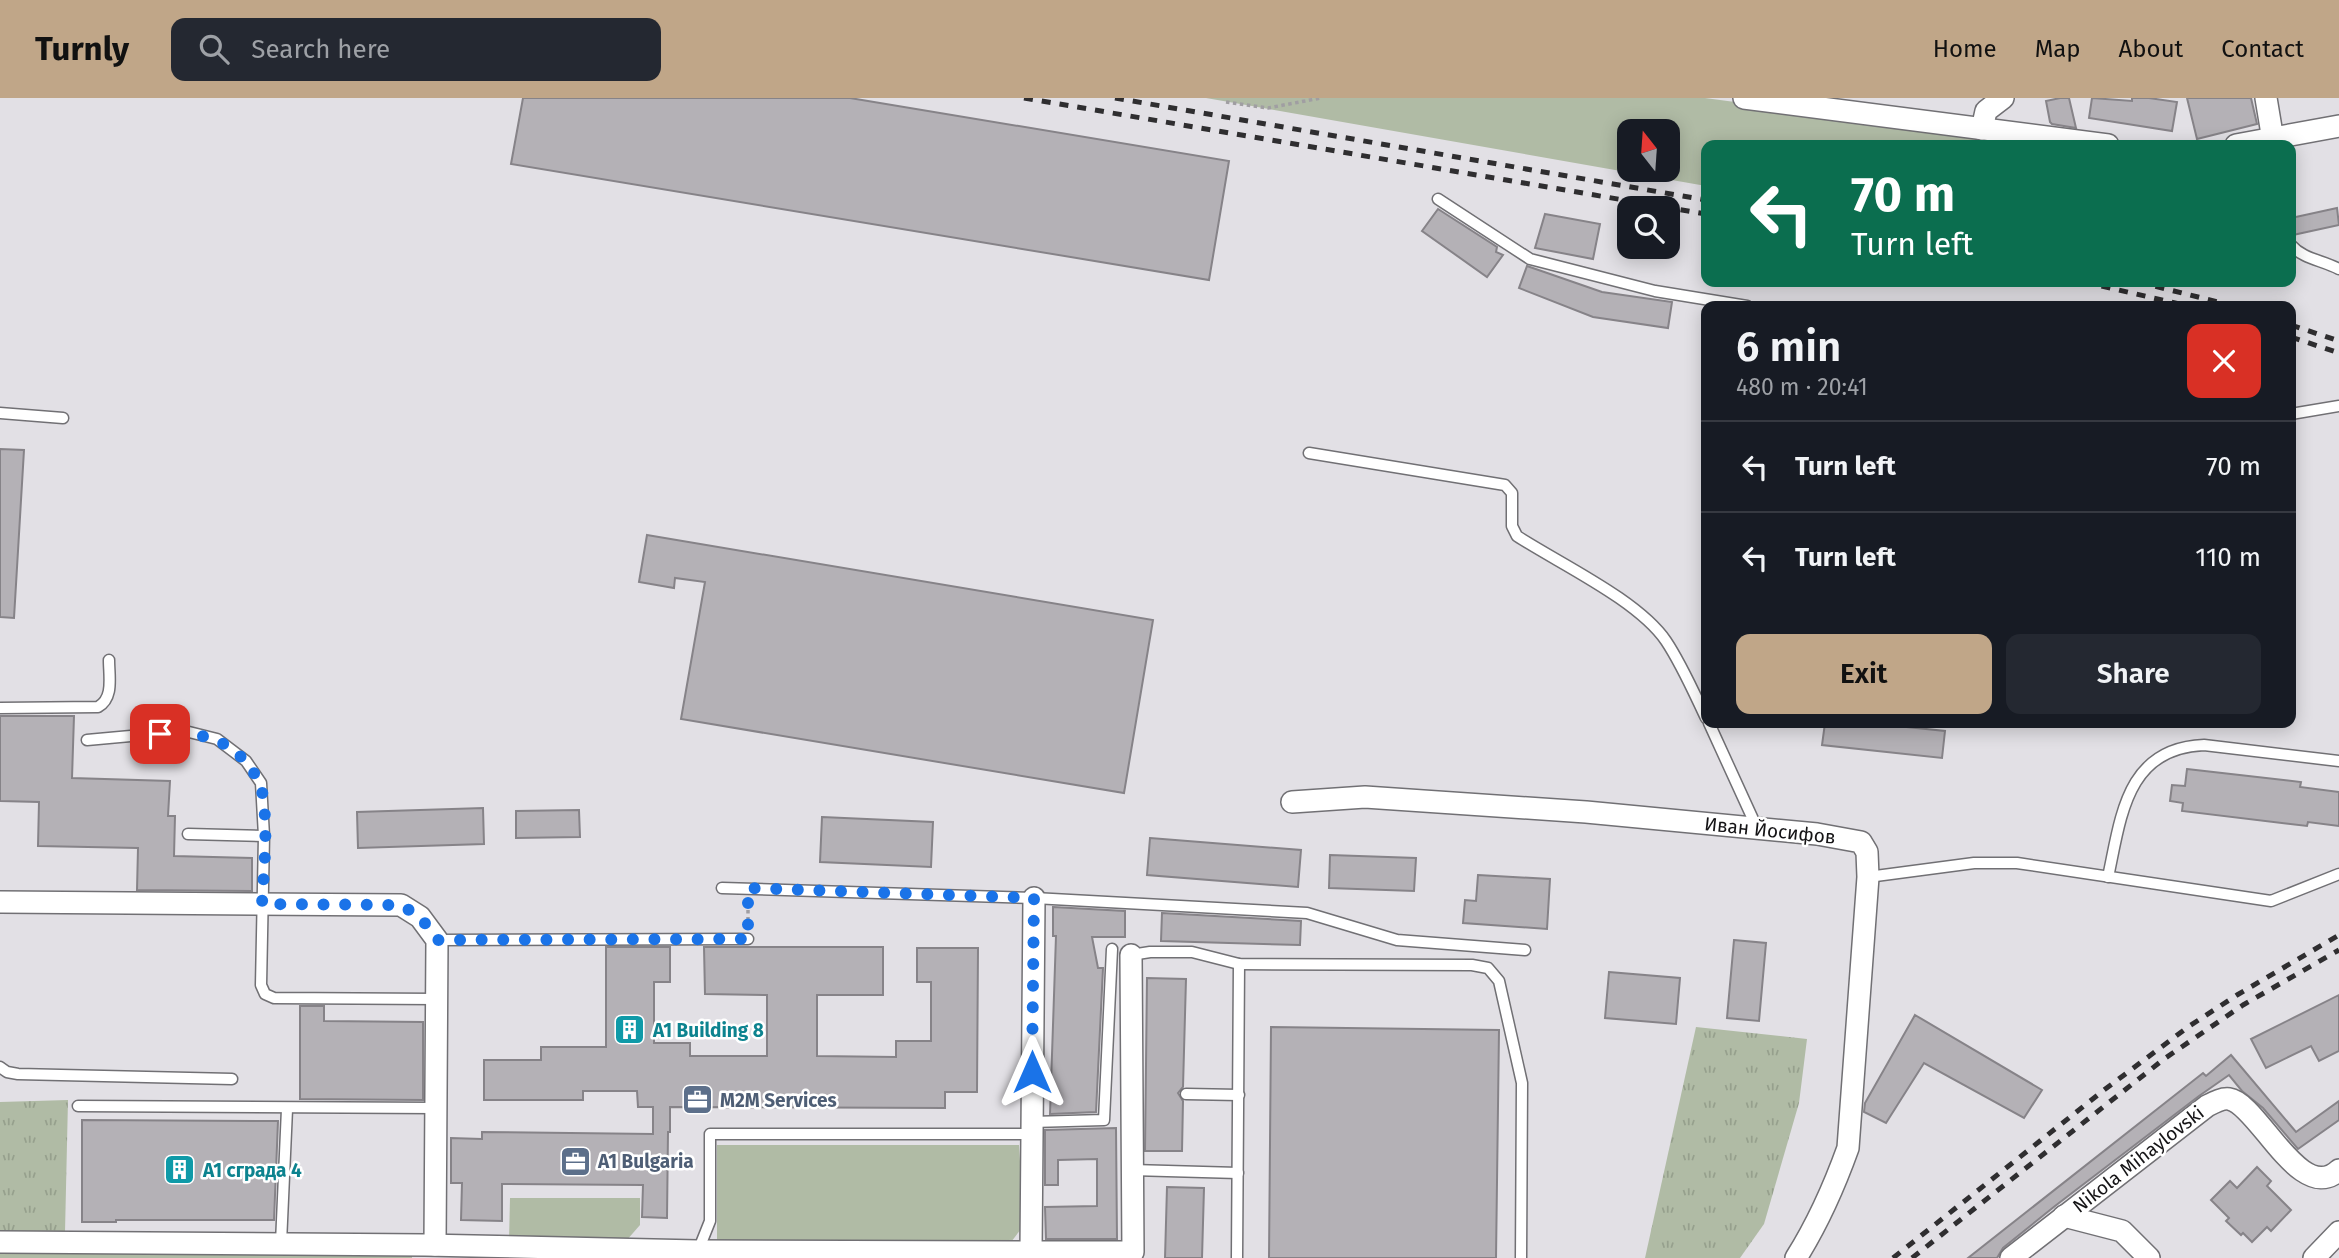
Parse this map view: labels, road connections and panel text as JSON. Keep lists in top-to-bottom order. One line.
{"streets":{"street":["Иван Йосифов","Nikola Mihaylovski"]},"places":{"building":["A1 Building 8","А1 сграда 4"],"office":["M2M Services","A1 Bulgaria"]},"north":"top","page":{"header":"Turnly","search":"Search here","nav":["Home","Map","About","Contact"],"turn":["70 m","Turn left"],"heading":["6 min","480 m · 20:41"],"list":[{"name":"Turn left","value":"70 m"},{"name":"Turn left","value":"110 m"}],"buttons":["Exit","Share"]}}
